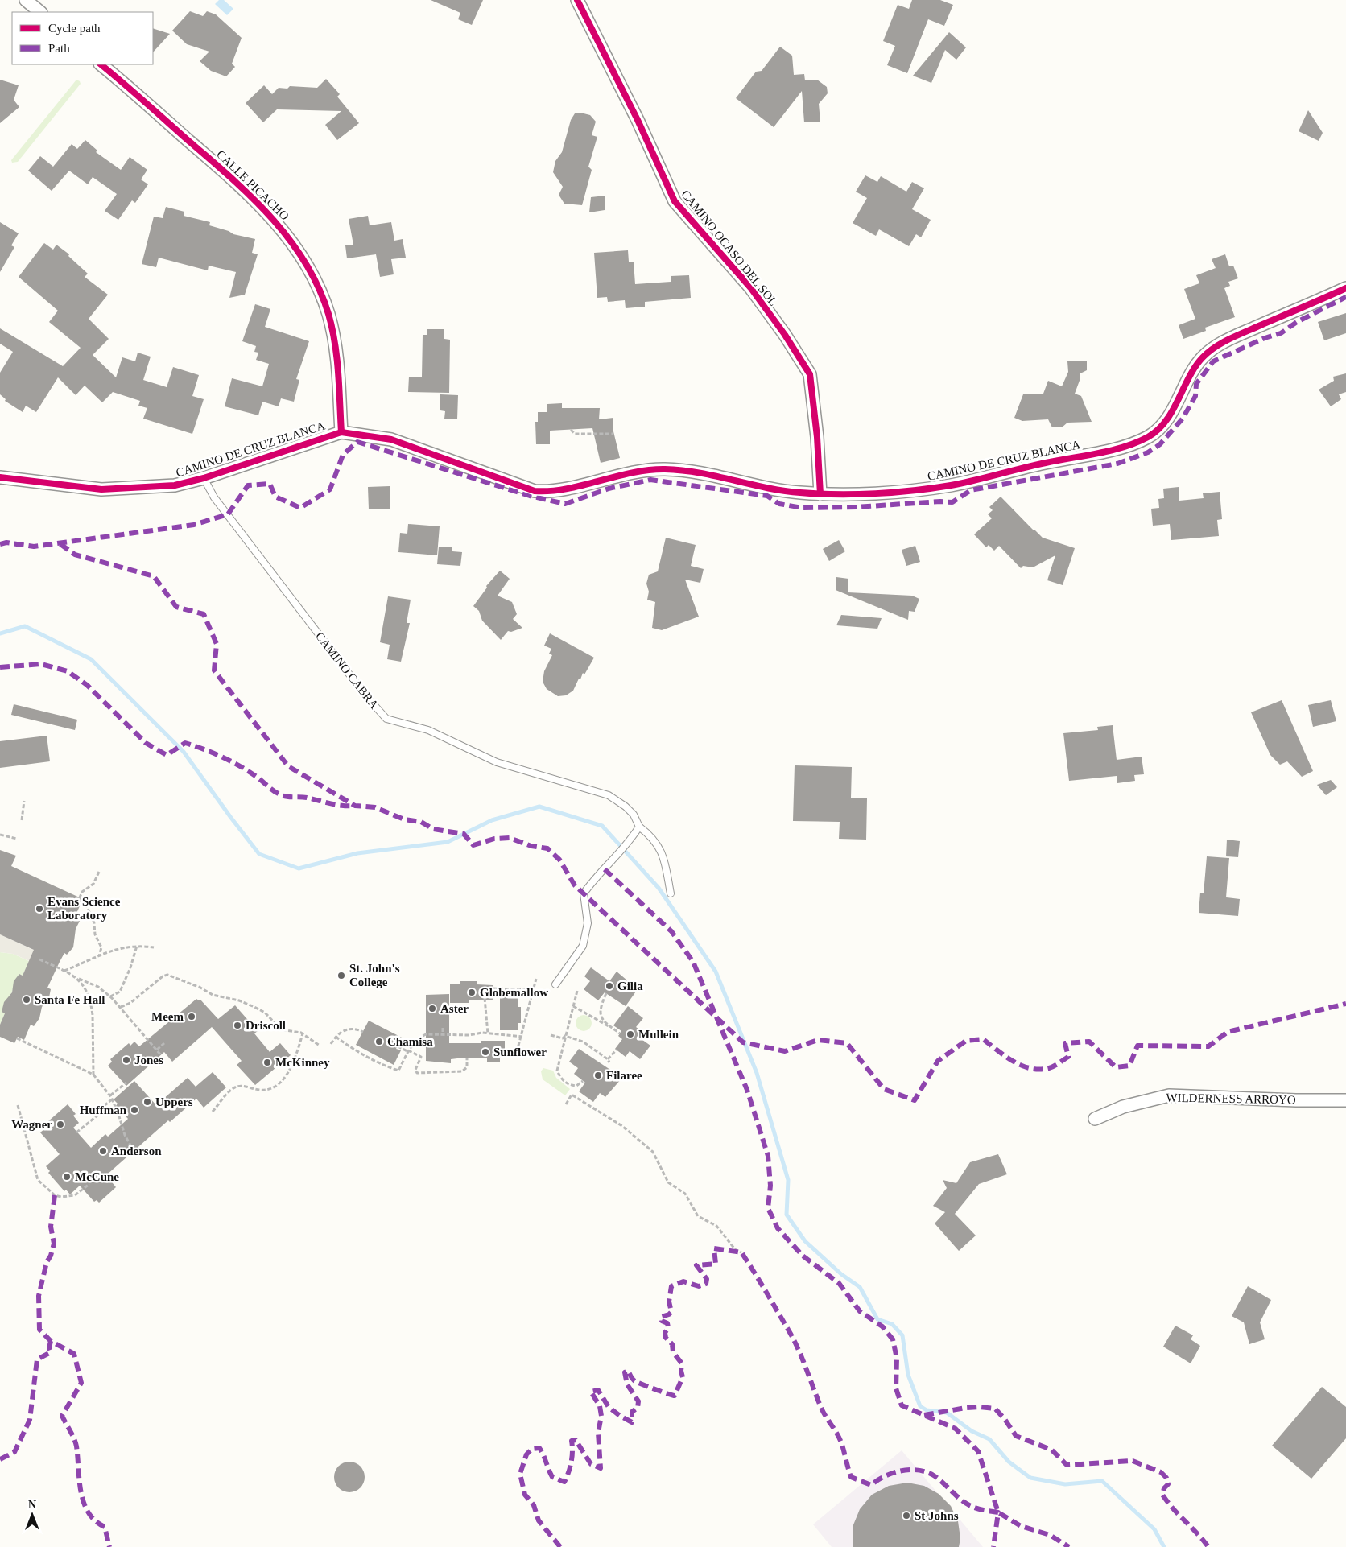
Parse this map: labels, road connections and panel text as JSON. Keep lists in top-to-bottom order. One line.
{"streets":{"street":["CALLE PICACHO","CAMINO OCASO DEL SOL","CAMINO DE CRUZ BLANCA","WILDERNESS ARROYO"],"lane":["CAMINO CABRA"]},"crossings":[["CALLE PICACHO","CAMINO DE CRUZ BLANCA"],["CAMINO OCASO DEL SOL","CAMINO DE CRUZ BLANCA"],["CAMINO DE CRUZ BLANCA","CAMINO CABRA"]],"places":["Evans Science Laboratory","St. John's College","Gilia","Globemallow","Santa Fe Hall","Aster","Meem","Driscoll","Mullein","Chamisa","Sunflower","Jones","McKinney","Filaree","Uppers","Huffman","Wagner","Anderson","McCune","St Johns"],"legend":["Cycle path","Path"],"north":"top"}
